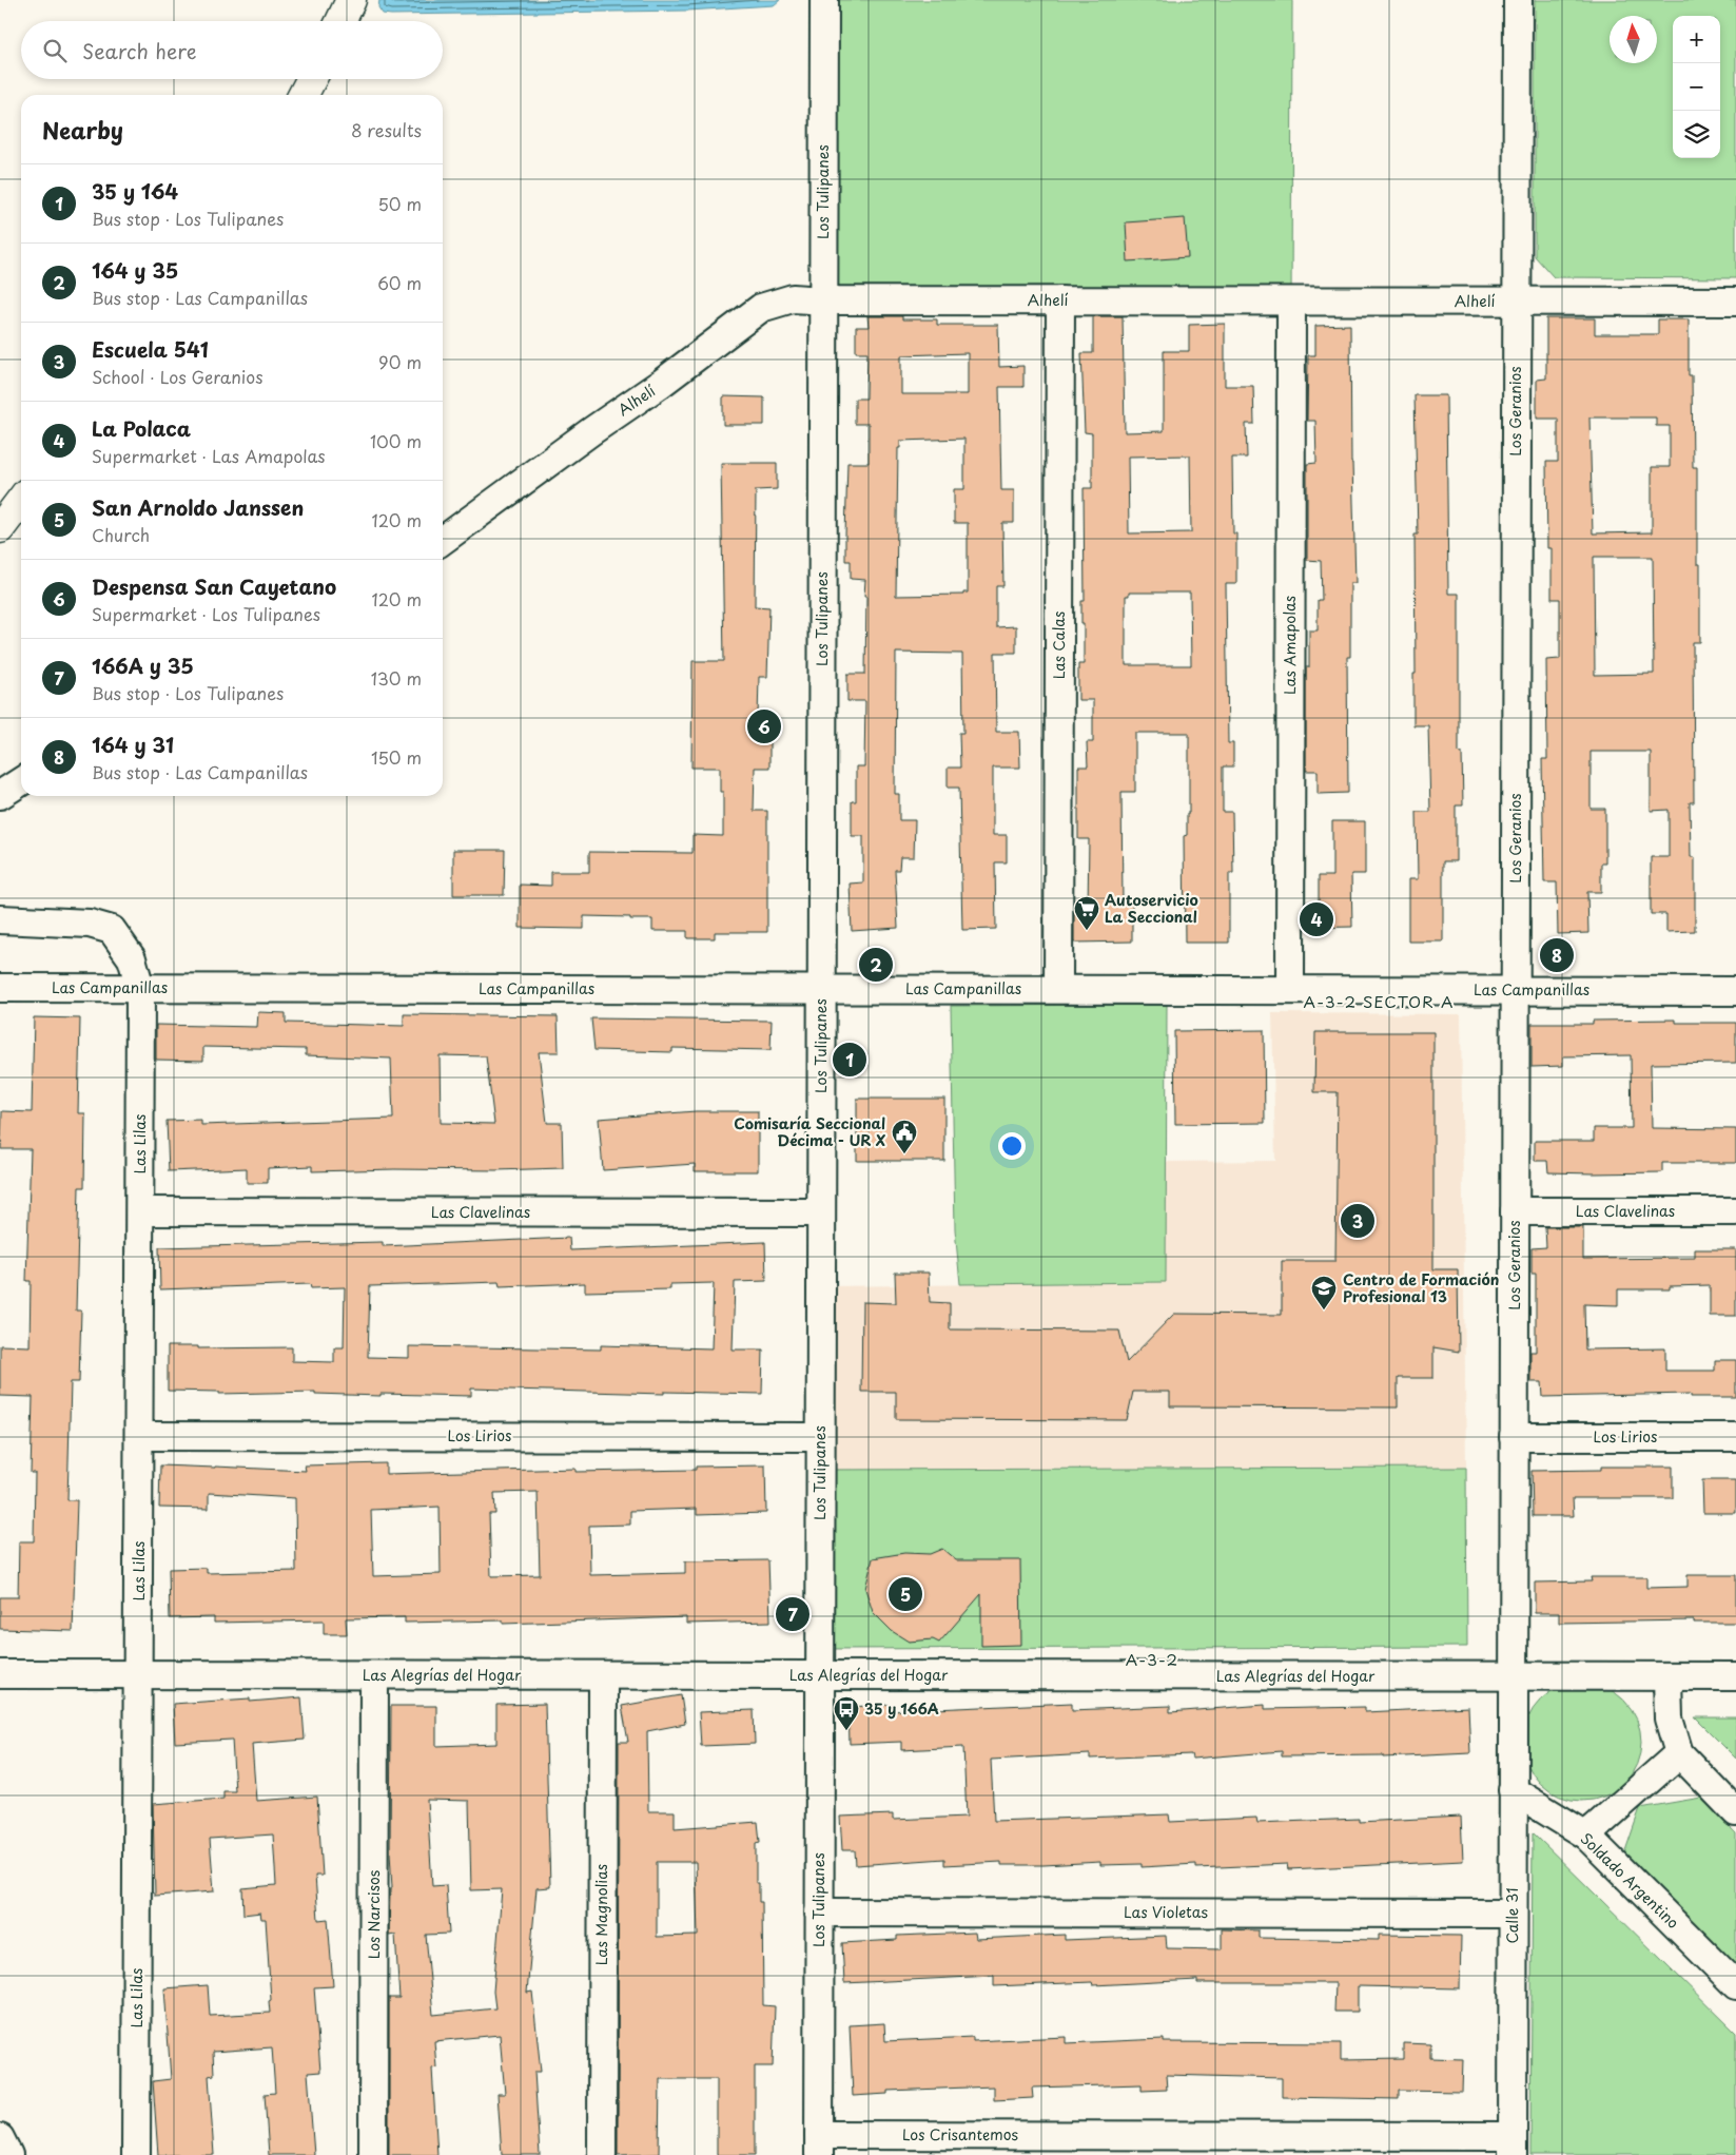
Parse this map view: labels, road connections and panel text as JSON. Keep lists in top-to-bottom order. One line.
{"streets":{"street":["Los Tulipanes","Alhelí","Los Geranios","Las Calas","Las Amapolas","Las Campanillas","Las Lilas","Las Clavelinas","Los Lirios","Las Alegrías del Hogar","Soldado Argentino","Las Violetas","Los Narcisos","Las Magnolias","Calle 31","Los Crisantemos"]},"crossings":[["Los Tulipanes","Alhelí"],["Los Tulipanes","Las Campanillas"],["Los Tulipanes","Las Clavelinas"],["Los Tulipanes","Los Lirios"],["Los Tulipanes","Las Alegrías del Hogar"],["Los Tulipanes","Las Violetas"],["Los Tulipanes","Los Crisantemos"],["Alhelí","Los Geranios"],["Alhelí","Las Calas"],["Alhelí","Las Amapolas"],["Los Geranios","Las Campanillas"],["Los Geranios","Las Clavelinas"],["Los Geranios","Los Lirios"],["Los Geranios","Las Alegrías del Hogar"],["Los Geranios","Calle 31"],["Las Calas","Las Campanillas"],["Las Amapolas","Las Campanillas"],["Las Campanillas","Las Lilas"],["Las Lilas","Las Clavelinas"],["Las Lilas","Los Lirios"],["Las Lilas","Las Alegrías del Hogar"],["Las Alegrías del Hogar","Los Narcisos"],["Las Alegrías del Hogar","Las Magnolias"],["Las Alegrías del Hogar","Calle 31"],["Soldado Argentino","Calle 31"],["Las Violetas","Calle 31"],["Calle 31","Los Crisantemos"]],"districts":["A-3-2 SECTOR A","A-3-2"],"places":{"supermarket":["Autoservicio La Seccional"],"public building":["Comisaría Seccional Décima - UR X"],"school or university":["Centro de Formación Profesional 13"],"bus stop":["35 y 166A"]},"north":"top","page":{"map_buttons":["+","−"],"search":"Search here","heading":["Nearby","8 results"],"list":[{"mark":"1","name":"35 y 164","note":"Bus stop · Los Tulipanes","value":"50 m"},{"mark":"2","name":"164 y 35","note":"Bus stop · Las Campanillas","value":"60 m"},{"mark":"3","name":"Escuela 541","note":"School · Los Geranios","value":"90 m"},{"mark":"4","name":"La Polaca","note":"Supermarket · Las Amapolas","value":"100 m"},{"mark":"5","name":"San Arnoldo Janssen","note":"Church","value":"120 m"},{"mark":"6","name":"Despensa San Cayetano","note":"Supermarket · Los Tulipanes","value":"120 m"},{"mark":"7","name":"166A y 35","note":"Bus stop · Los Tulipanes","value":"130 m"},{"mark":"8","name":"164 y 31","note":"Bus stop · Las Campanillas","value":"150 m"}],"pins":["6","4","8","2","1","3","5","7"]}}
